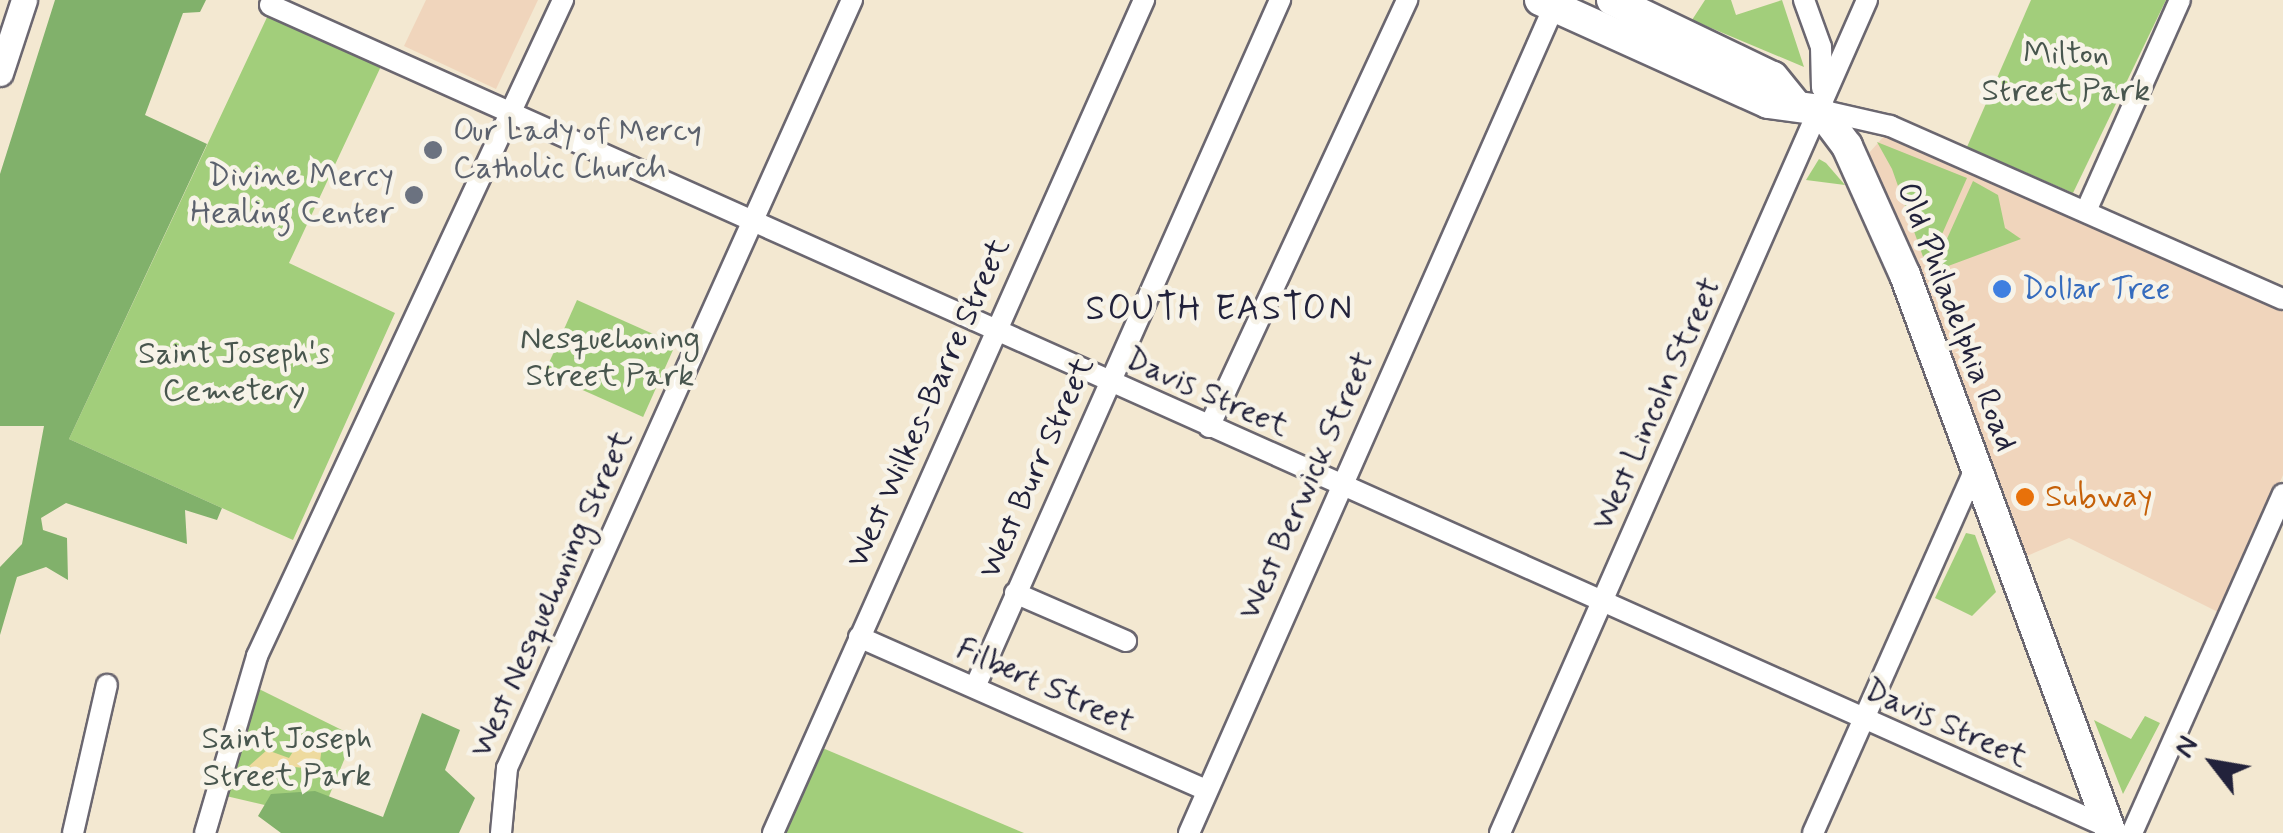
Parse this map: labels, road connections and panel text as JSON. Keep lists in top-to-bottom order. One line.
{"streets":{"main road":["Old Philadelphia Road"],"street":["Davis Street","West Wilkes-Barre Street","West Lincoln Street","West Burr Street","West Berwick Street","West Nesquehoning Street","Filbert Street"]},"crossings":[["Old Philadelphia Road","Davis Street"],["Old Philadelphia Road","West Lincoln Street"],["Davis Street","West Wilkes-Barre Street"],["Davis Street","West Lincoln Street"],["Davis Street","West Burr Street"],["Davis Street","West Berwick Street"],["Davis Street","West Nesquehoning Street"],["West Wilkes-Barre Street","Filbert Street"],["West Burr Street","Filbert Street"],["West Berwick Street","Filbert Street"]],"districts":["SOUTH EASTON"],"parks":["Milton Street Park","Nesquehoning Street Park","Saint Joseph's Cemetery","Saint Joseph Street Park"],"places":["Our Lady of Mercy Catholic Church","Divine Mercy Healing Center","Dollar Tree","Subway"],"north":"top left"}
